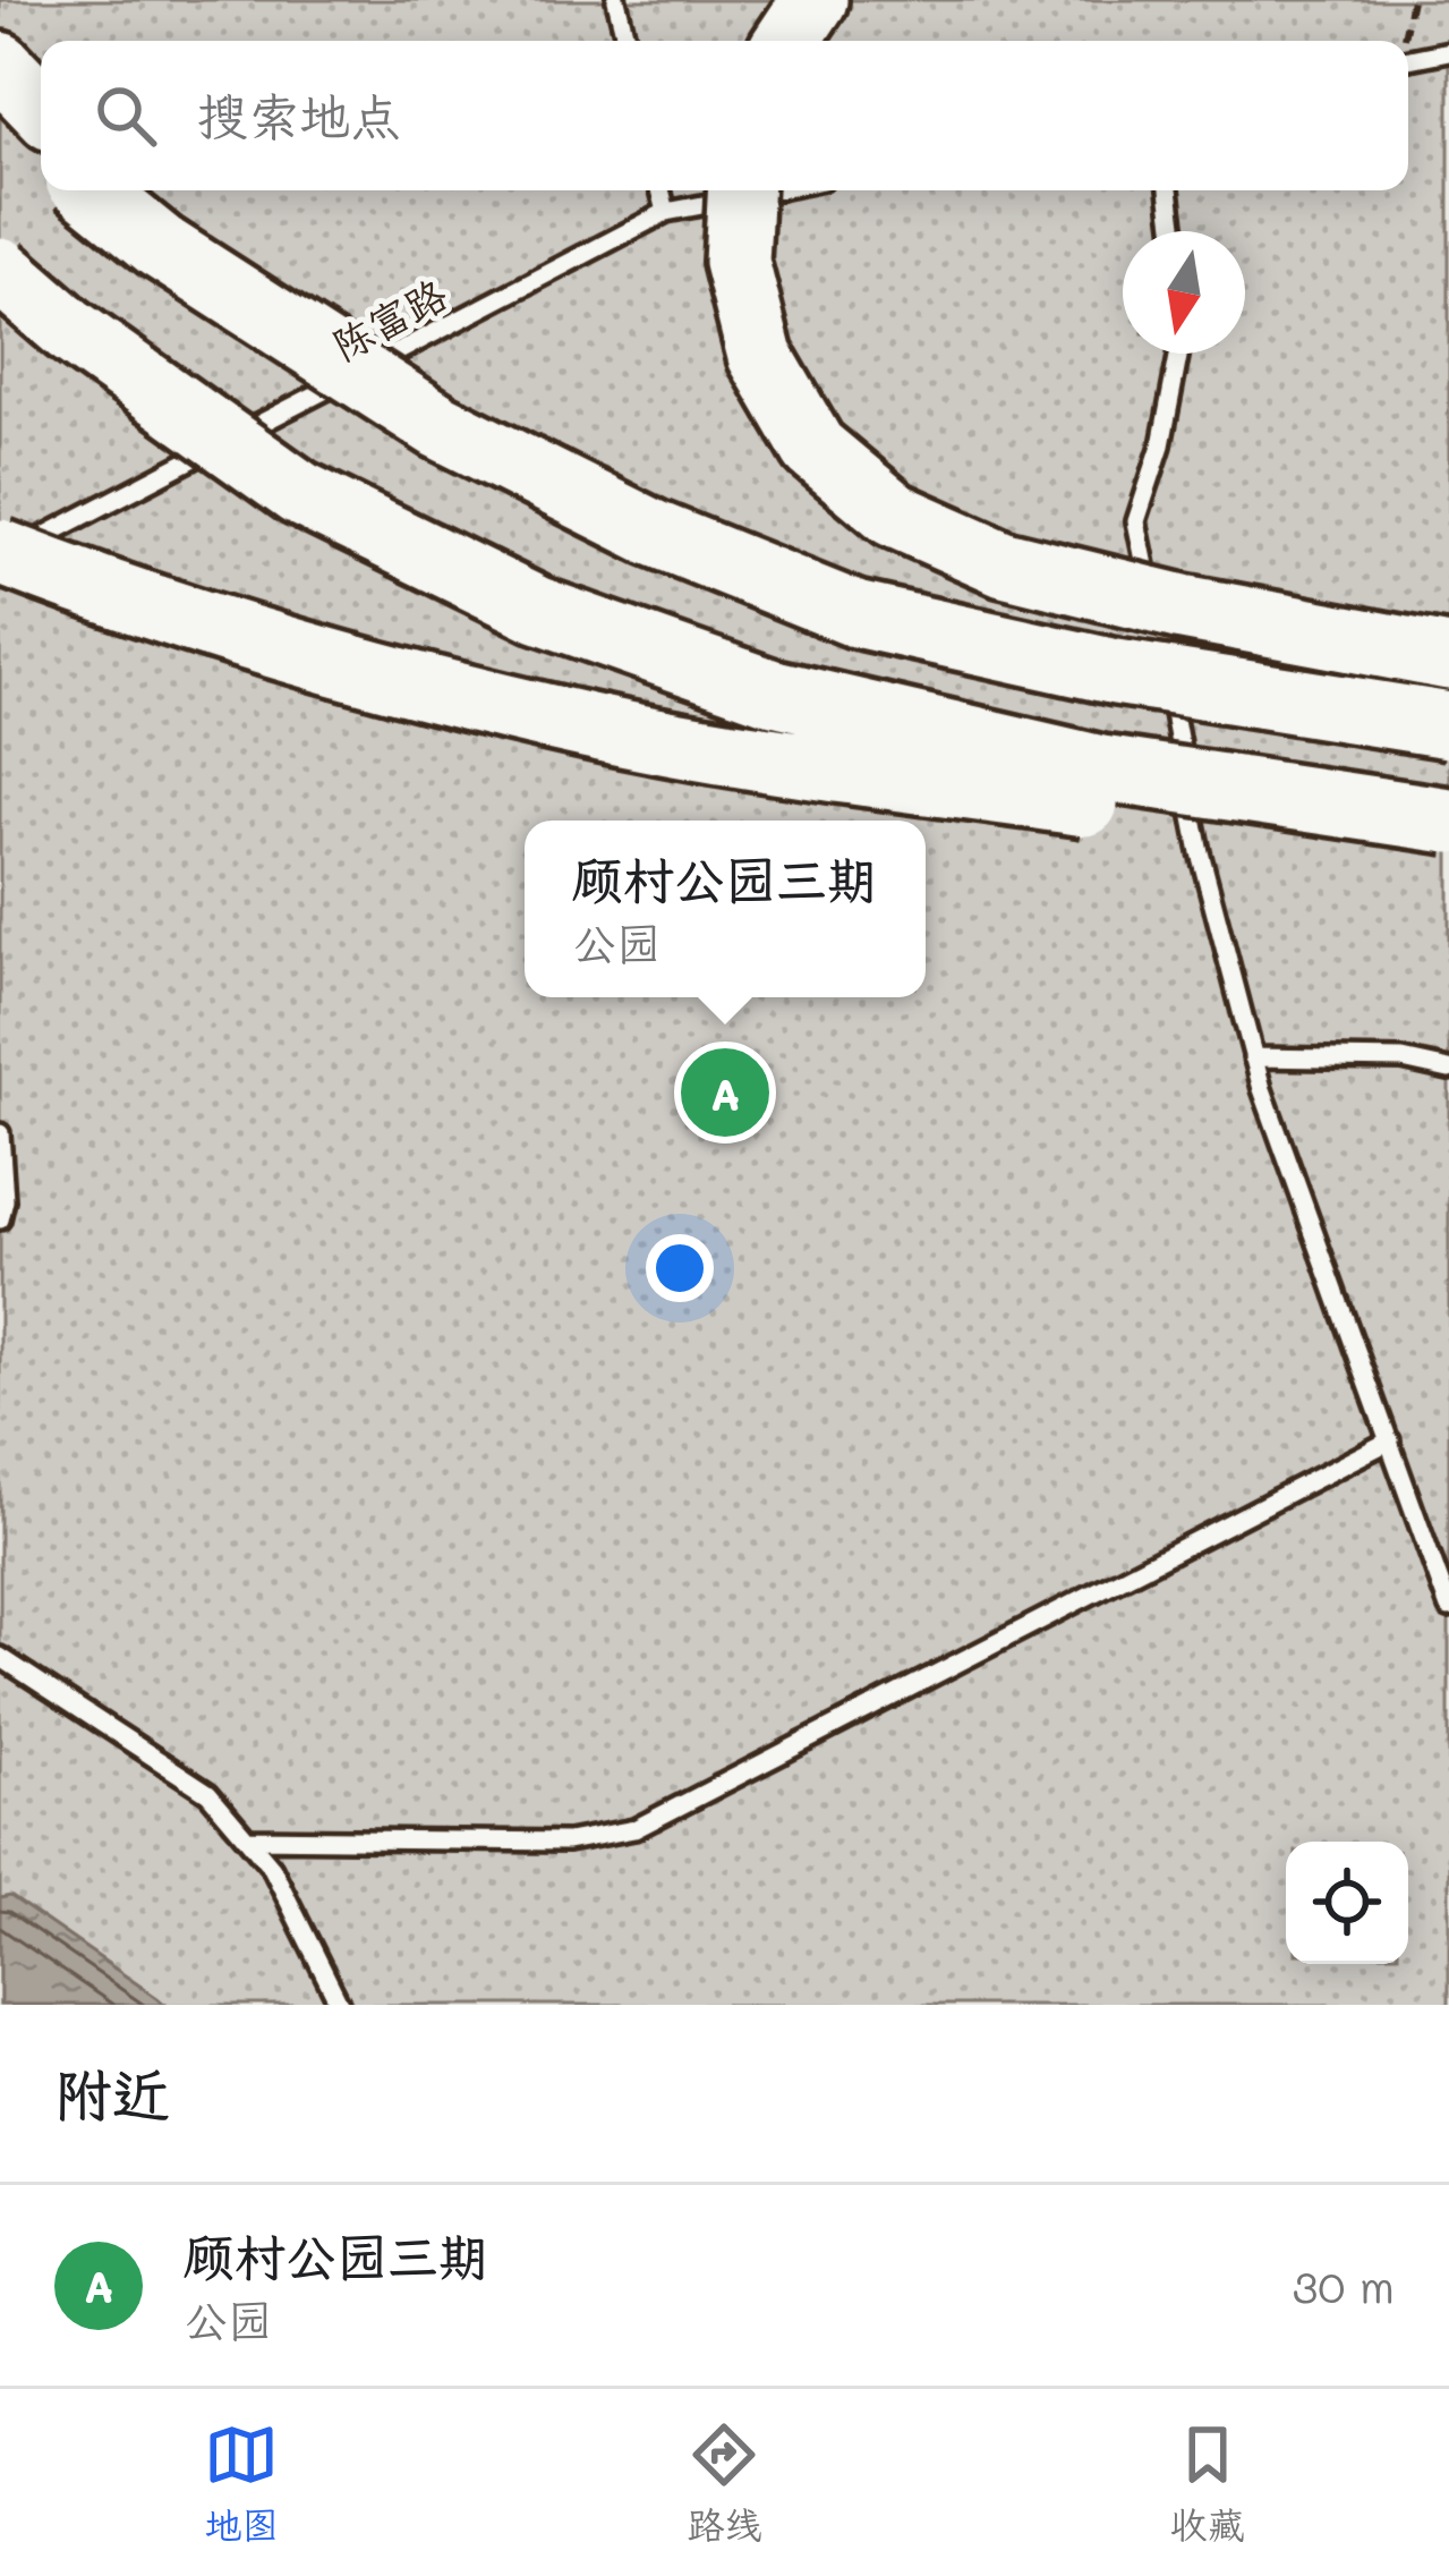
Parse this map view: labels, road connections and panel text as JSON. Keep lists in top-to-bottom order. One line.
{"streets":{"lane":["陈富路"]},"north":"bottom","page":{"search":"搜索地点","popup":["顾村公园三期","公园"],"pins":"A","heading":"附近","list":[{"mark":"A","name":"顾村公园三期","note":"公园","value":"30 m"}],"nav":["地图","路线","收藏"]}}
